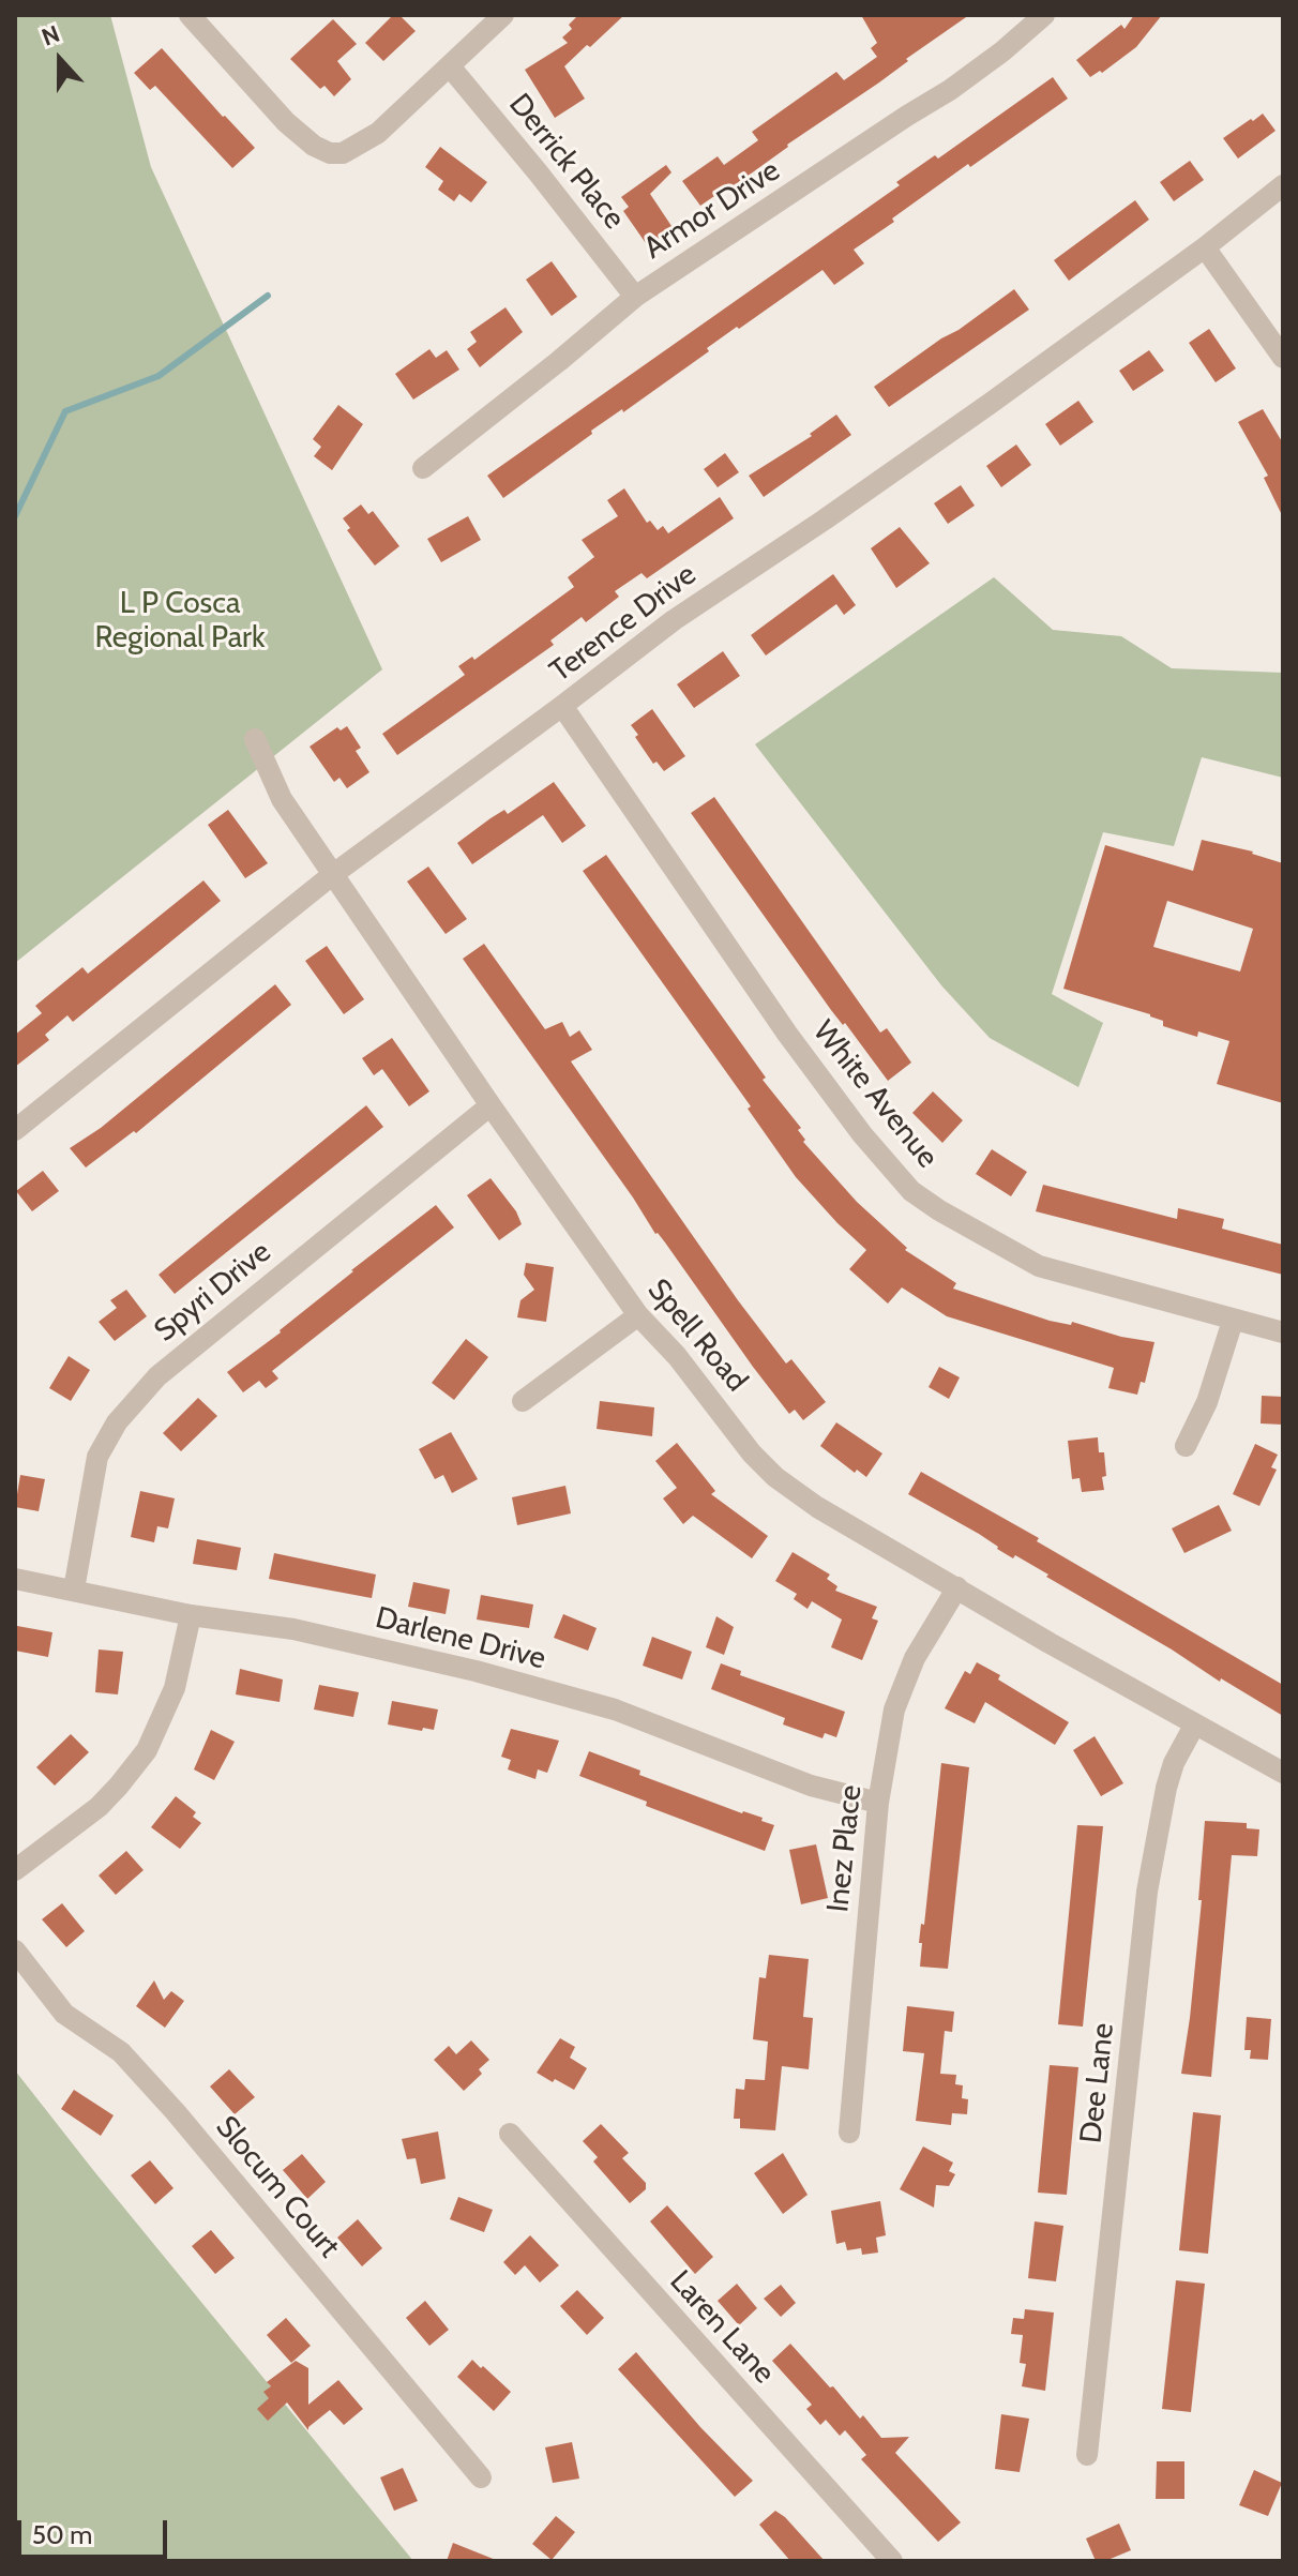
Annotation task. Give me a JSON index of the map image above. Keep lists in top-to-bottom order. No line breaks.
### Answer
{"streets":{"street":["Derrick Place","Armor Drive","Terence Drive","White Avenue","Spyri Drive","Spell Road","Darlene Drive","Inez Place","Dee Lane","Slocum Court","Laren Lane"]},"crossings":[["Derrick Place","Armor Drive"],["Terence Drive","White Avenue"],["Terence Drive","Spell Road"],["Spyri Drive","Spell Road"],["Spyri Drive","Darlene Drive"],["Spell Road","Inez Place"],["Spell Road","Dee Lane"],["Darlene Drive","Inez Place"]],"parks":["L P Cosca Regional Park"],"scale_bar":"50 m","north":"top"}
